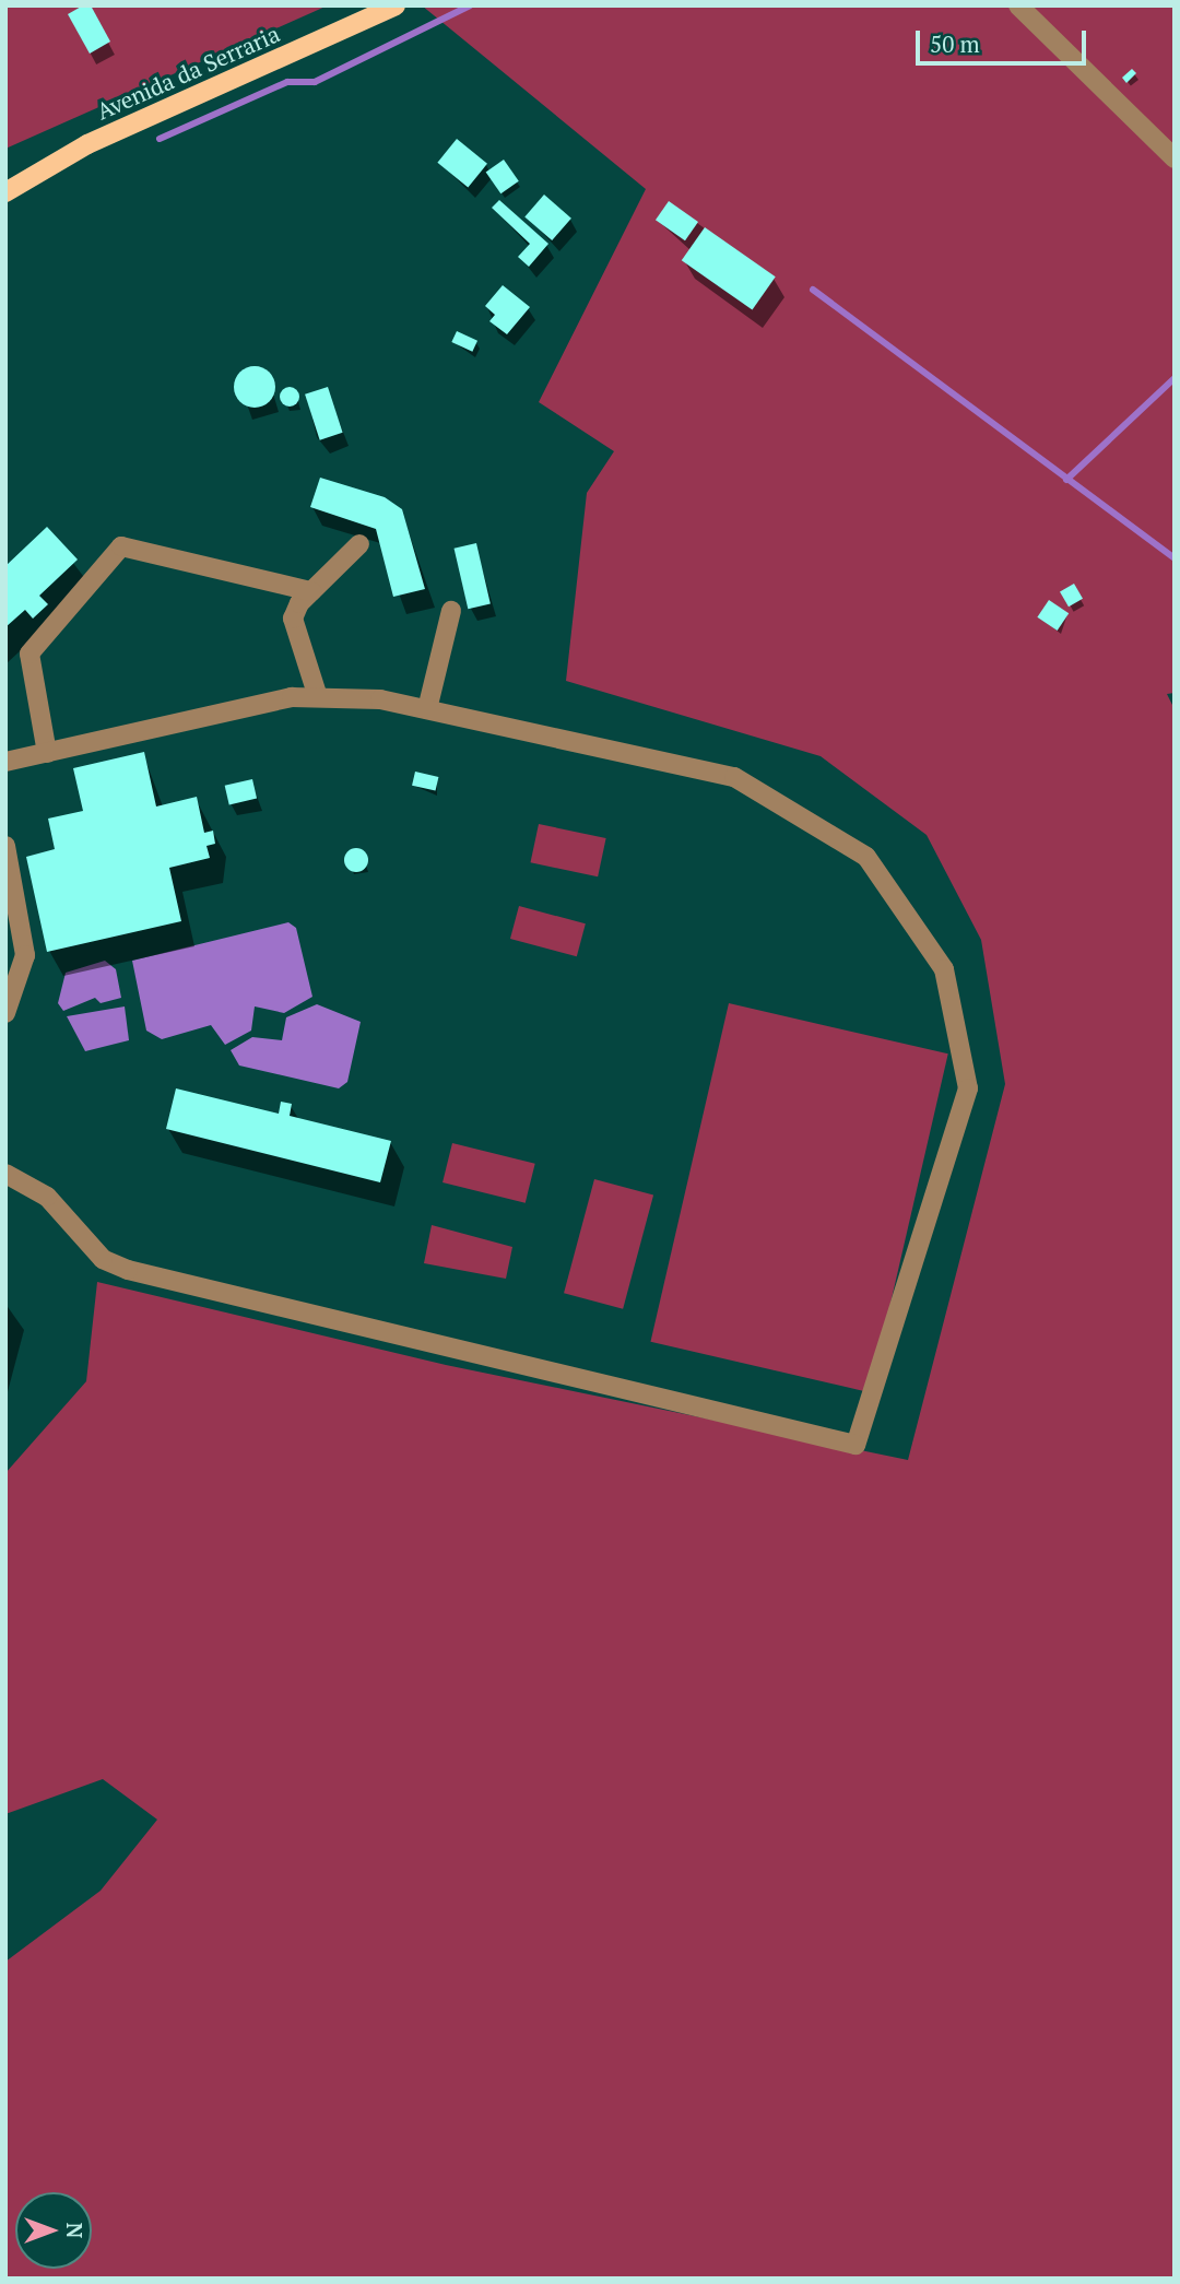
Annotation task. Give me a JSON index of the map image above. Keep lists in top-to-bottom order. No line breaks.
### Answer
{"streets":{"main road":["Avenida da Serraria"]},"scale_bar":"50 m","north":"right"}
